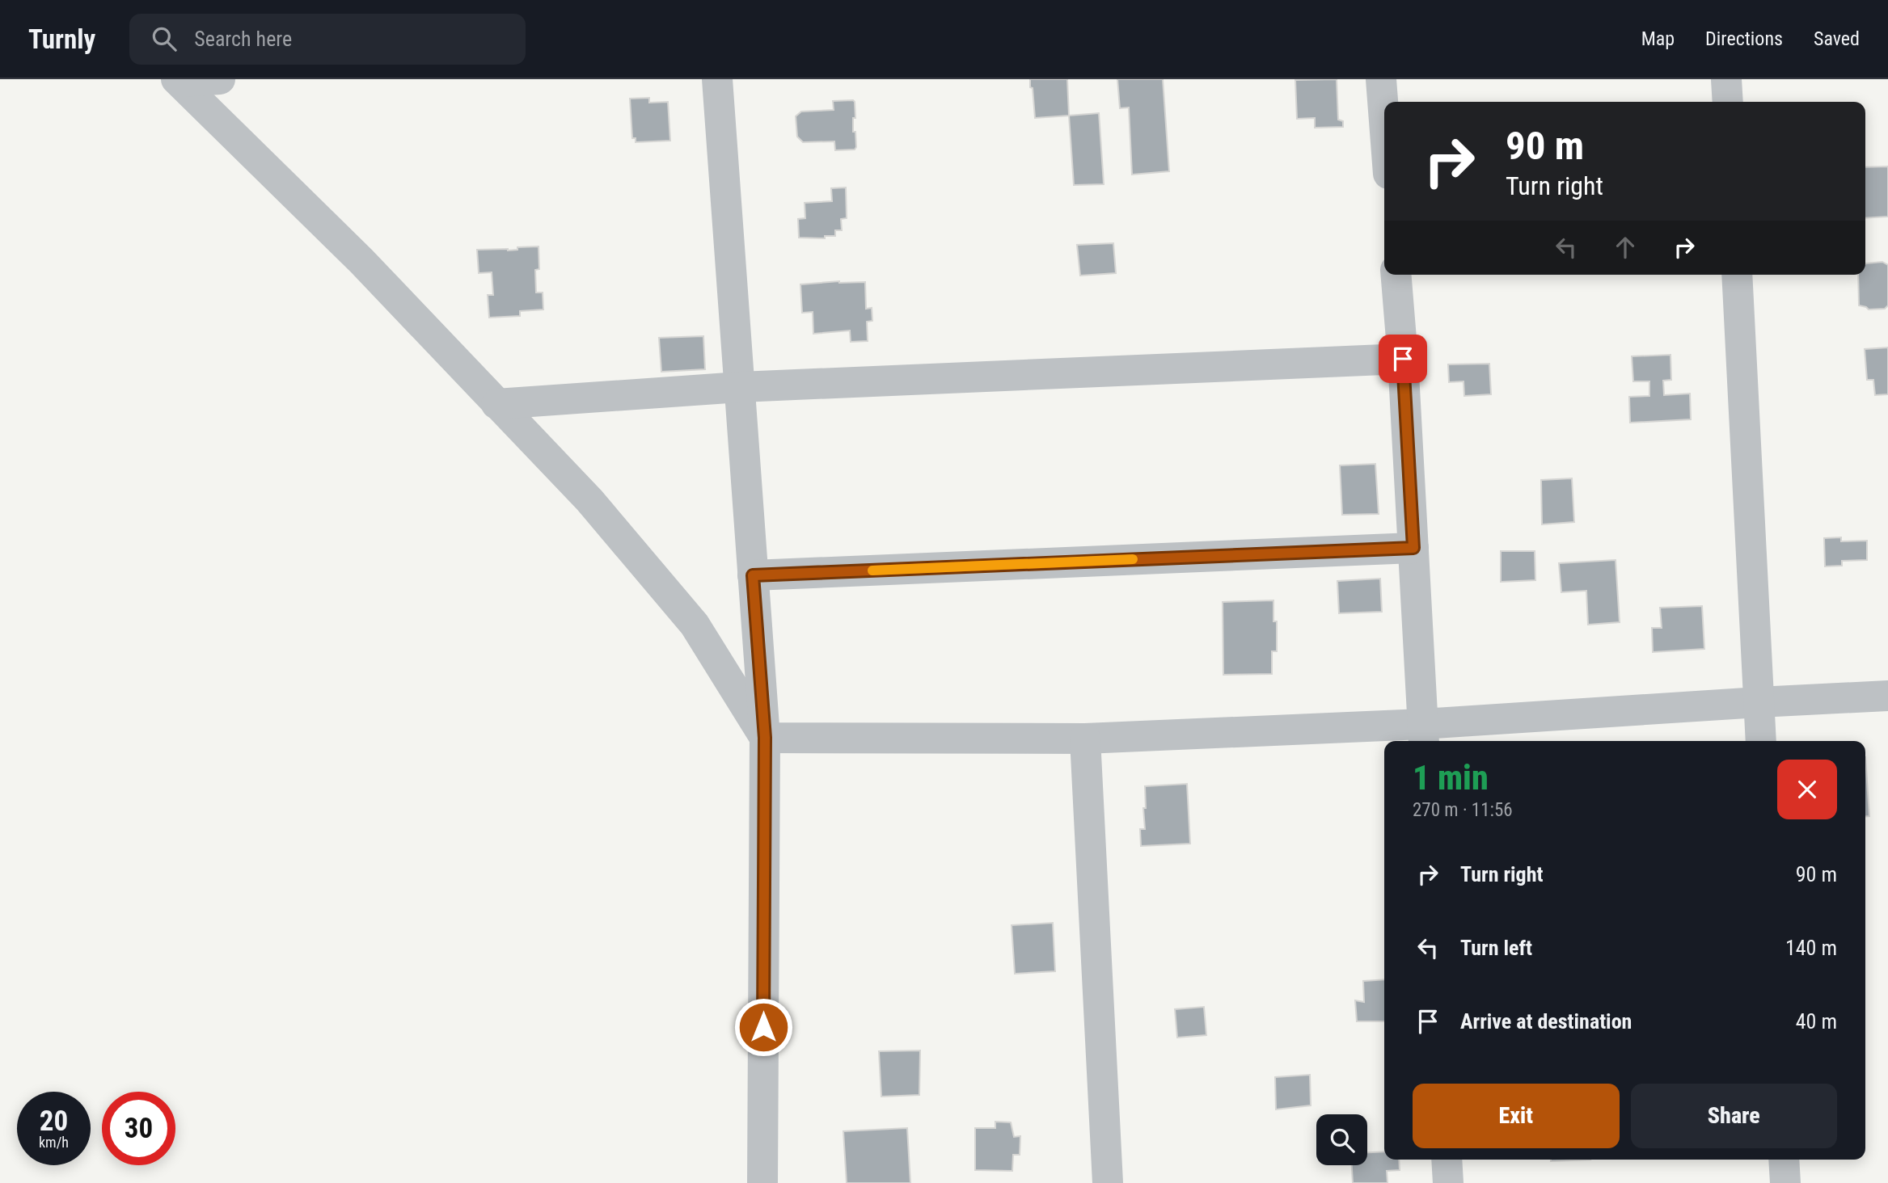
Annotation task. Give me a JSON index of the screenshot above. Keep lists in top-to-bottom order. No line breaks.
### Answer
{"page":{"header":"Turnly","search":"Search here","nav":["Map","Directions","Saved"],"turn":["90 m","Turn right"],"heading":["1 min","270 m · 11:56"],"list":[{"name":"Turn right","value":"90 m"},{"name":"Turn left","value":"140 m"},{"name":"Arrive at destination","value":"40 m"}],"buttons":["Exit","Share"],"speed":"20 km/h","limit":"30"}}
